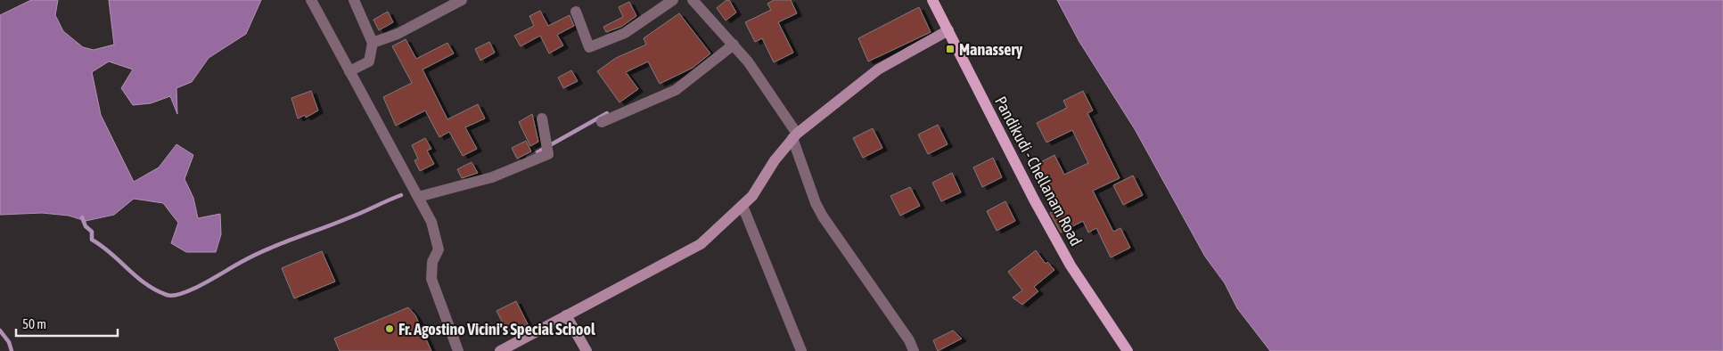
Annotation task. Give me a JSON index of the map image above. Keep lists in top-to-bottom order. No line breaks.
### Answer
{"streets":{"main road":["Pandikudi - Chellanam Road"]},"places":{"transit":["Manassery"],"other":["Fr. Agostino Vicini's Special School"]},"scale_bar":"50 m"}
